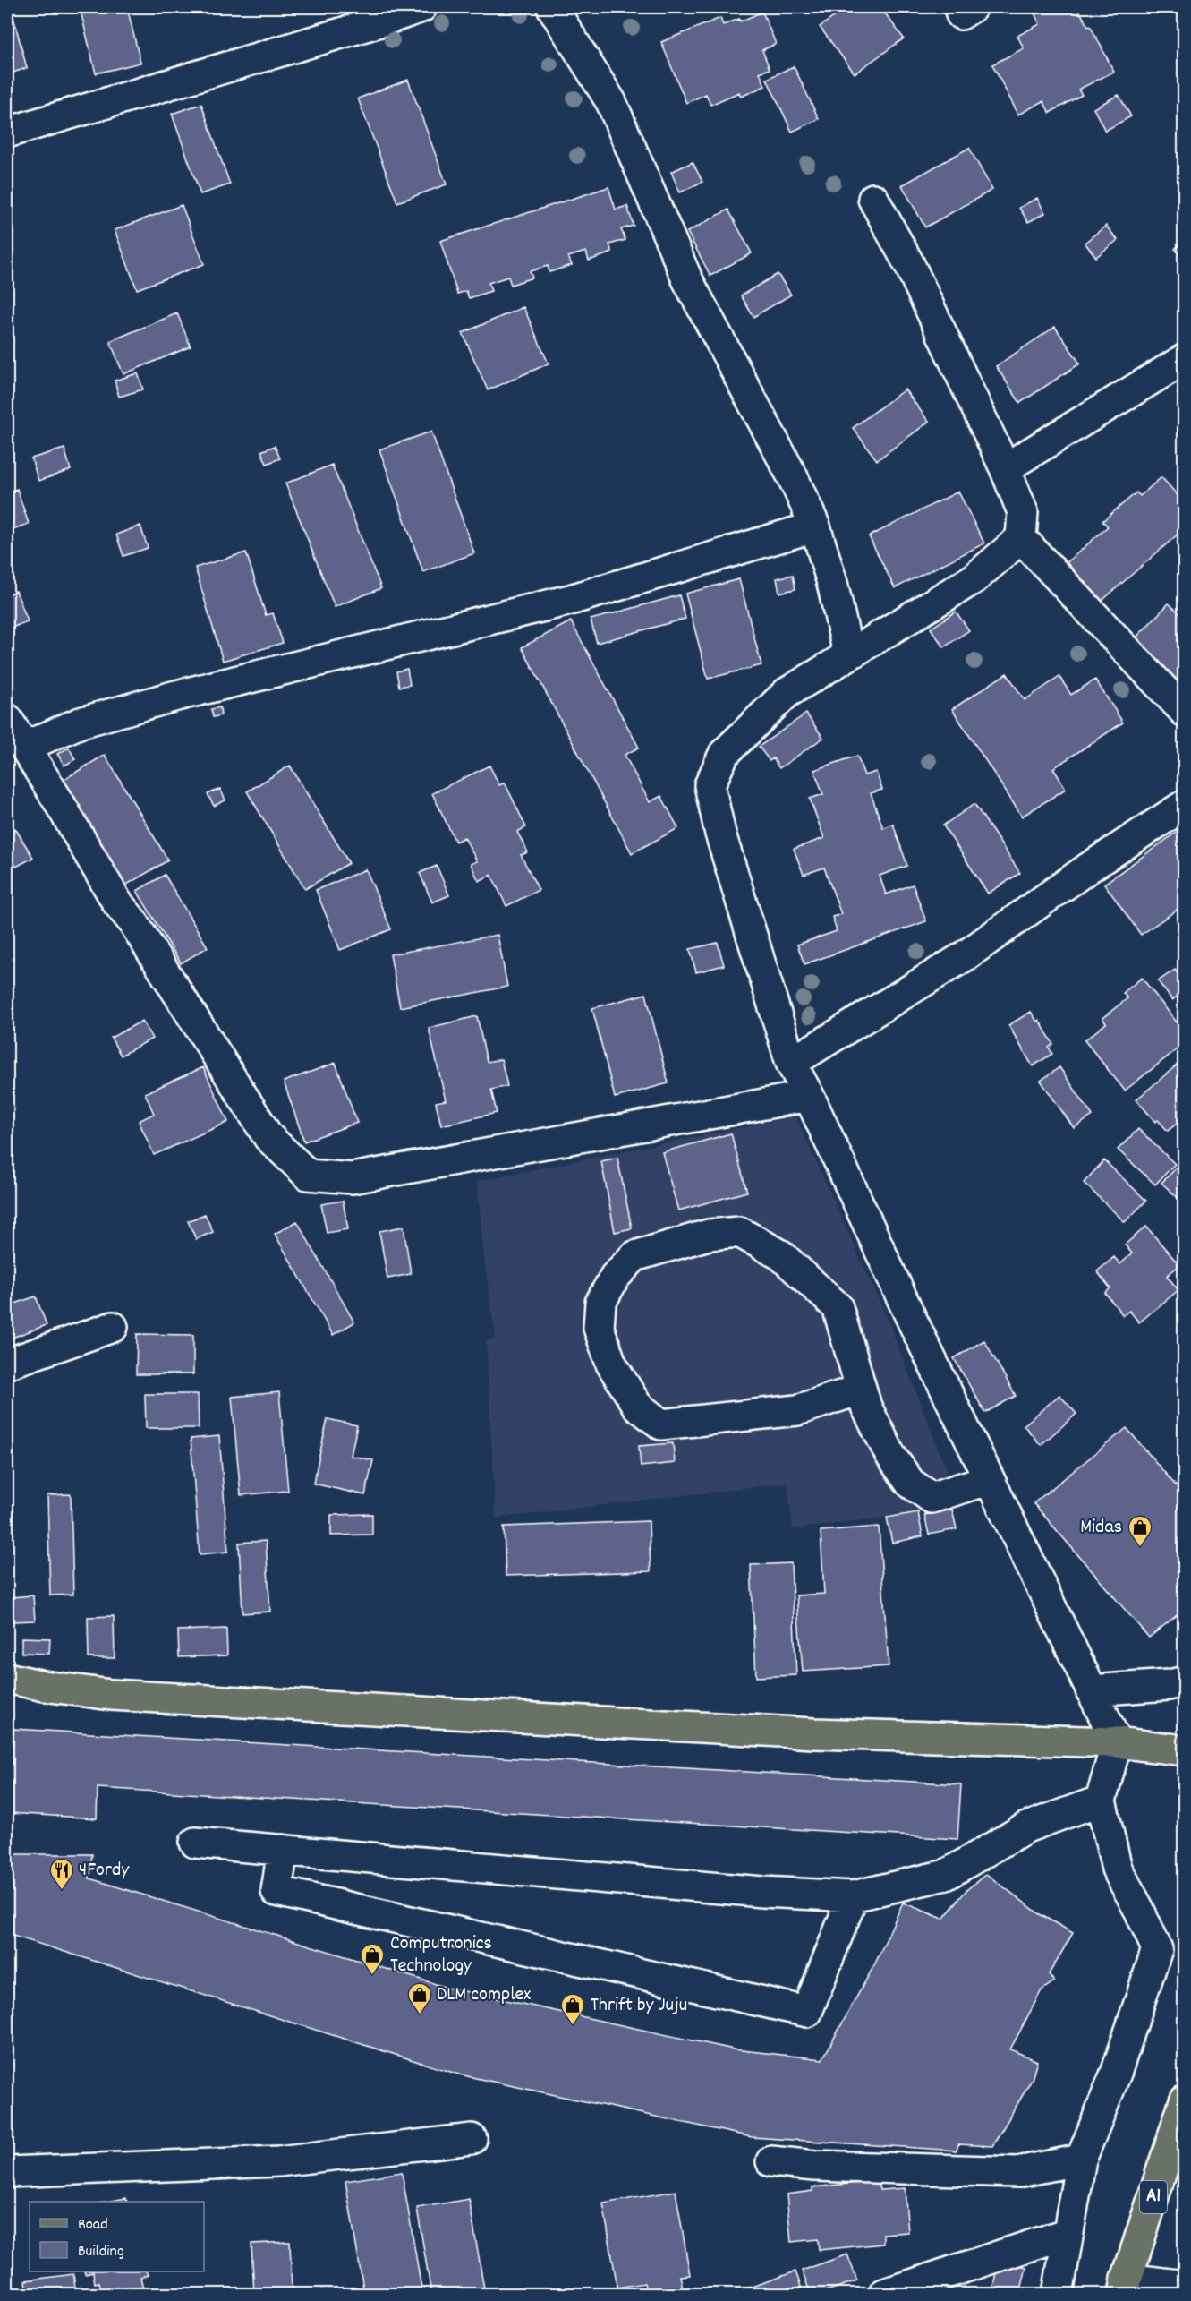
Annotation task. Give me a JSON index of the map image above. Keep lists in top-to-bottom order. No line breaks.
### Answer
{"streets":{"main road":["A1"]},"places":{"shop":["Midas","Computronics Technology","DLM complex","Thrift by Juju"],"restaurant":["4Fordy"]},"legend":["Road","Building"]}
